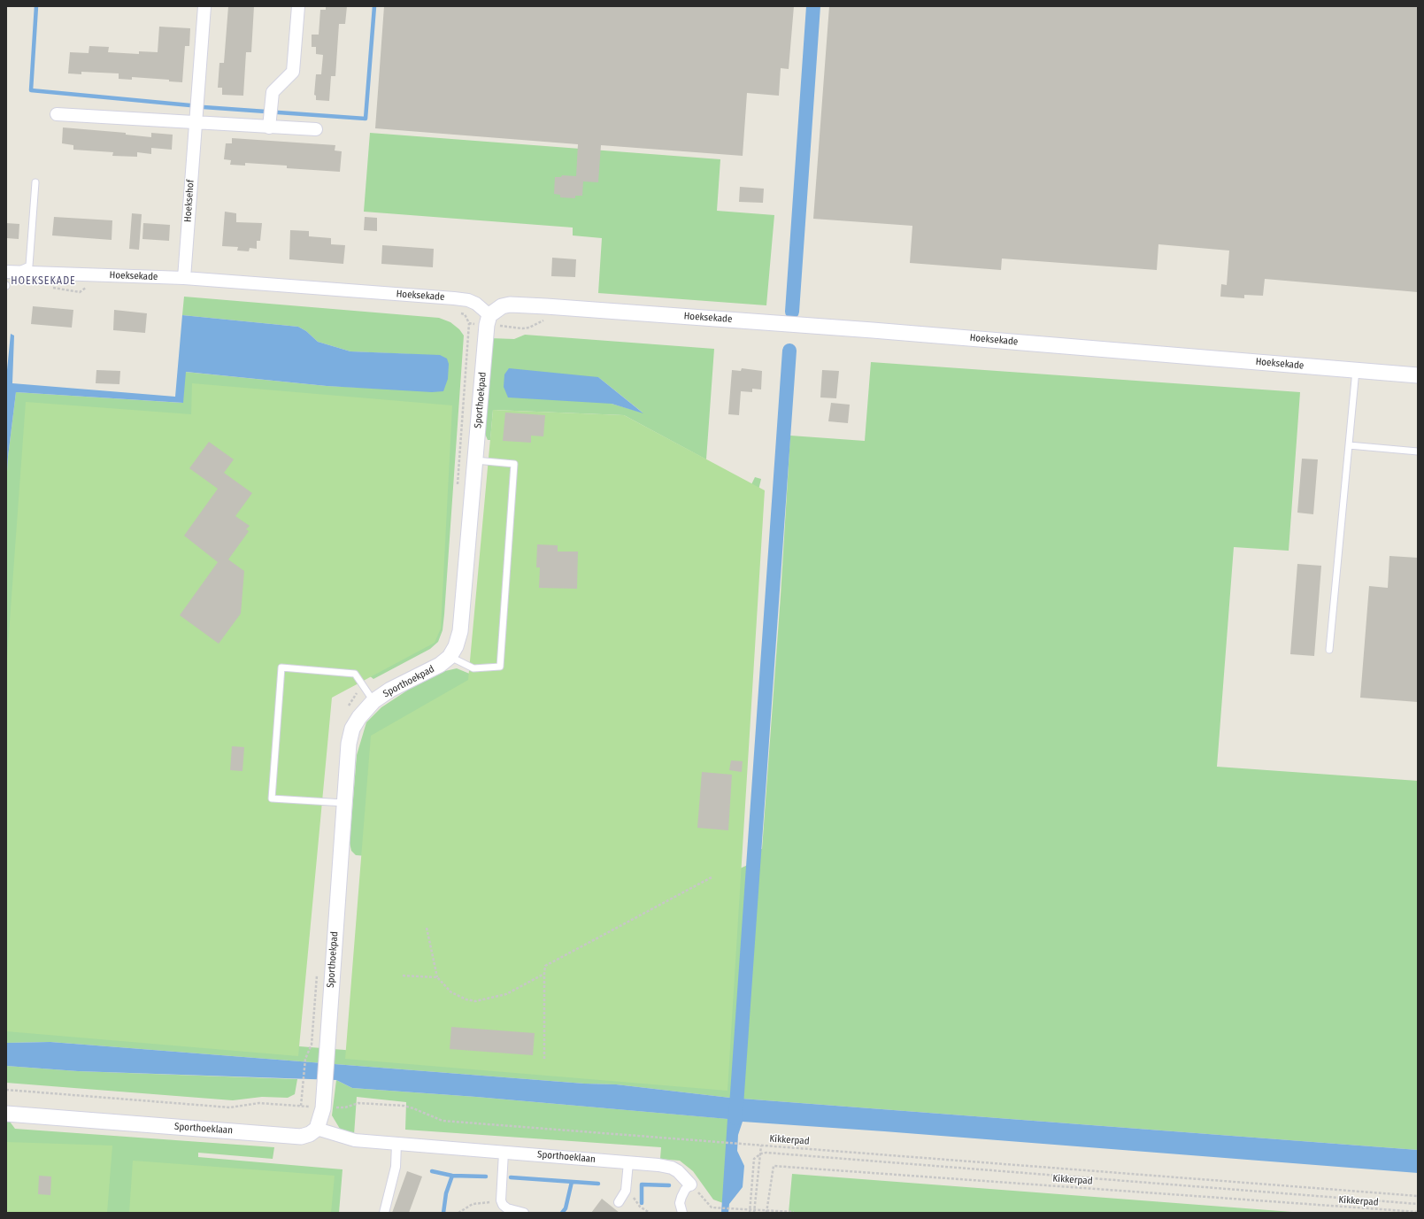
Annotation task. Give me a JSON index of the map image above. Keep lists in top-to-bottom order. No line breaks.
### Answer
{"streets":{"street":["Hoeksehof","Hoeksekade","Sporthoekpad","Sporthoeklaan"],"path":["Kikkerpad"]},"crossings":[["Hoeksehof","Hoeksekade"],["Hoeksekade","Sporthoekpad"],["Sporthoekpad","Sporthoeklaan"]],"districts":["HOEKSEKADE"]}
